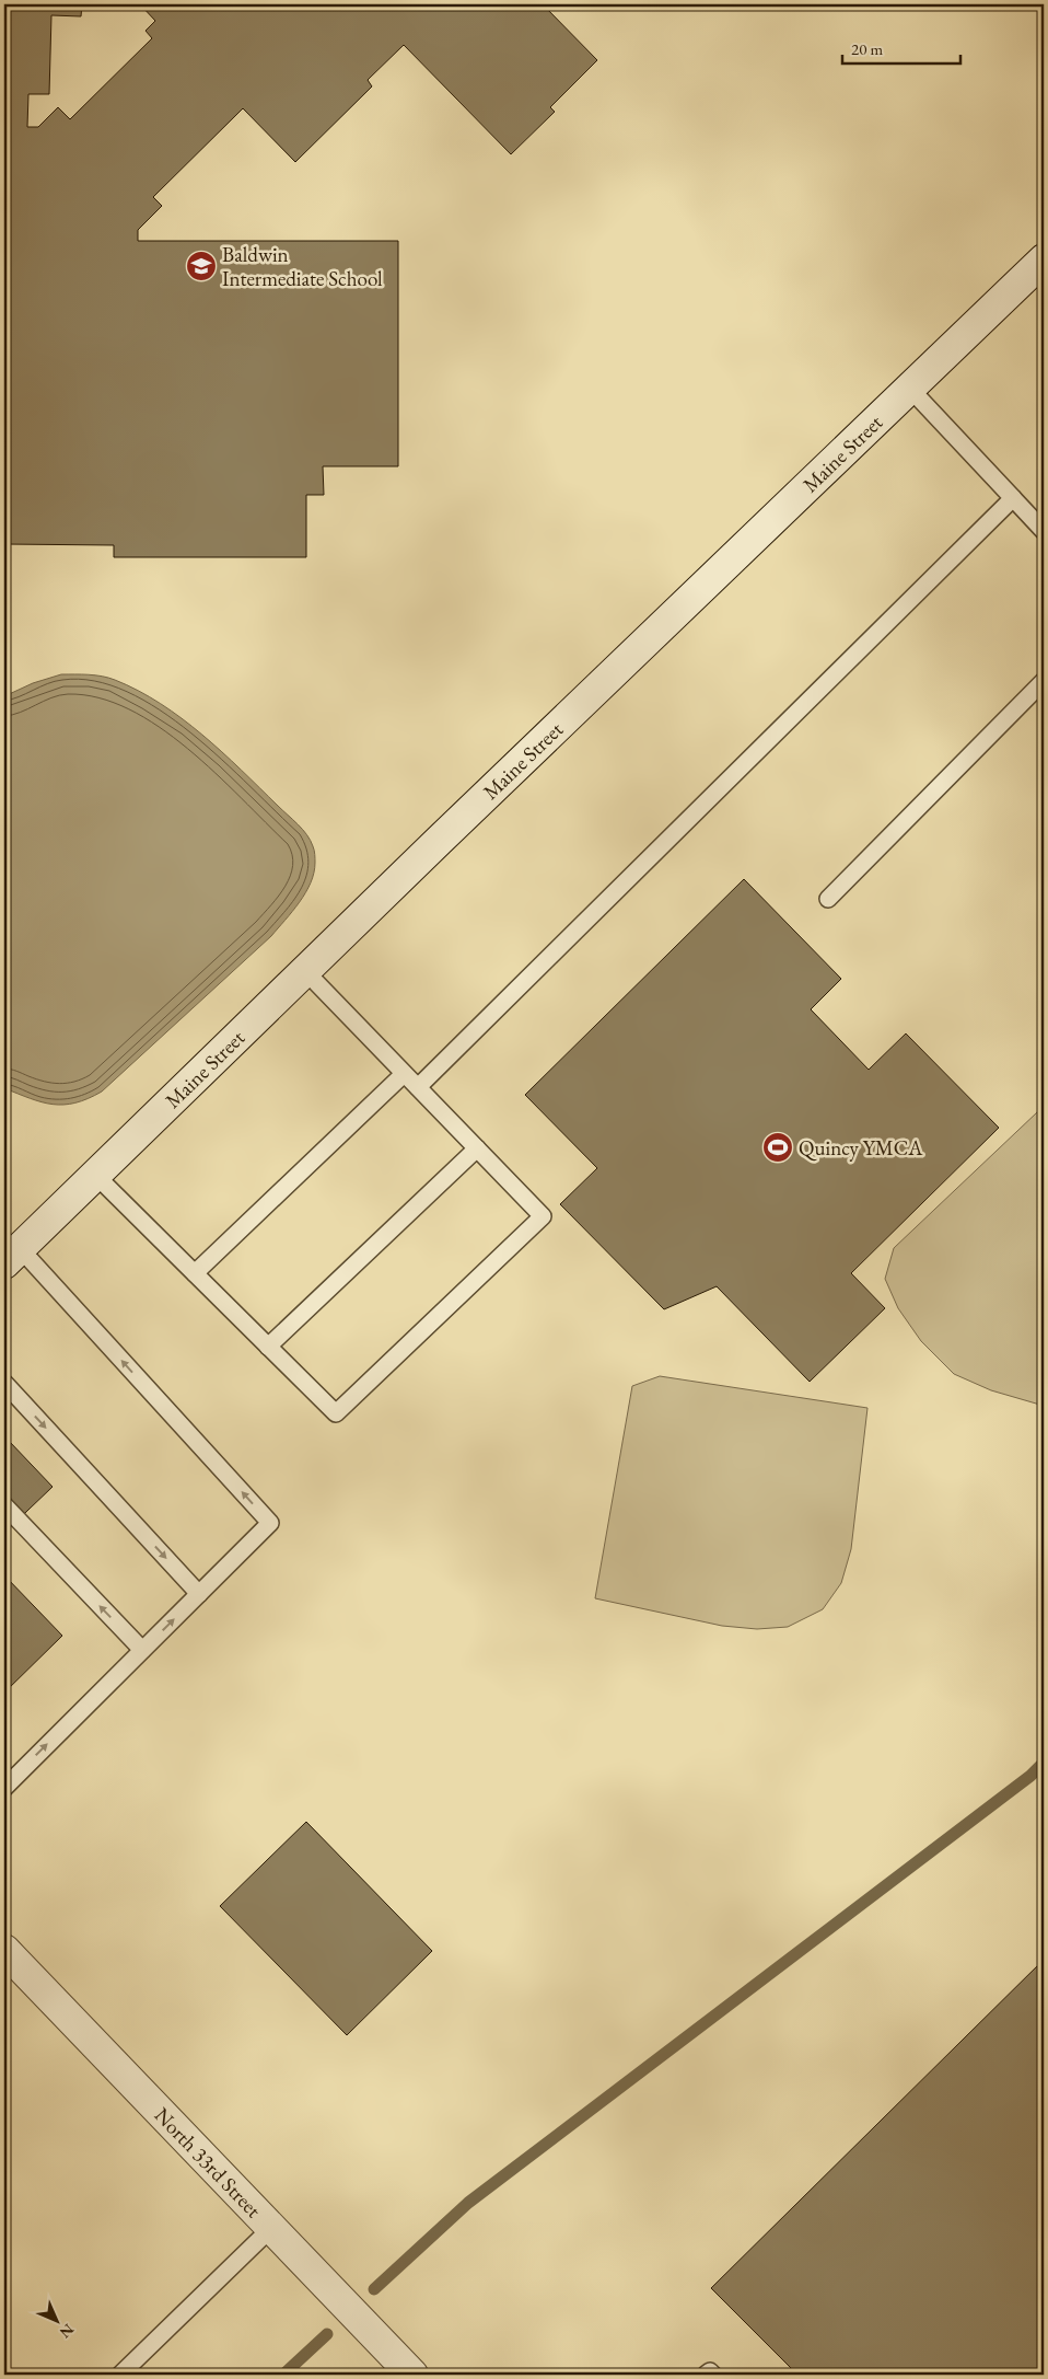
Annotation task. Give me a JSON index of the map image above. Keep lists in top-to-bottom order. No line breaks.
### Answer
{"streets":{"street":["Maine Street","North 33rd Street"]},"places":{"school or university":["Baldwin Intermediate School"],"sports":["Quincy YMCA"]},"scale_bar":"20 m","north":"bottom right"}
